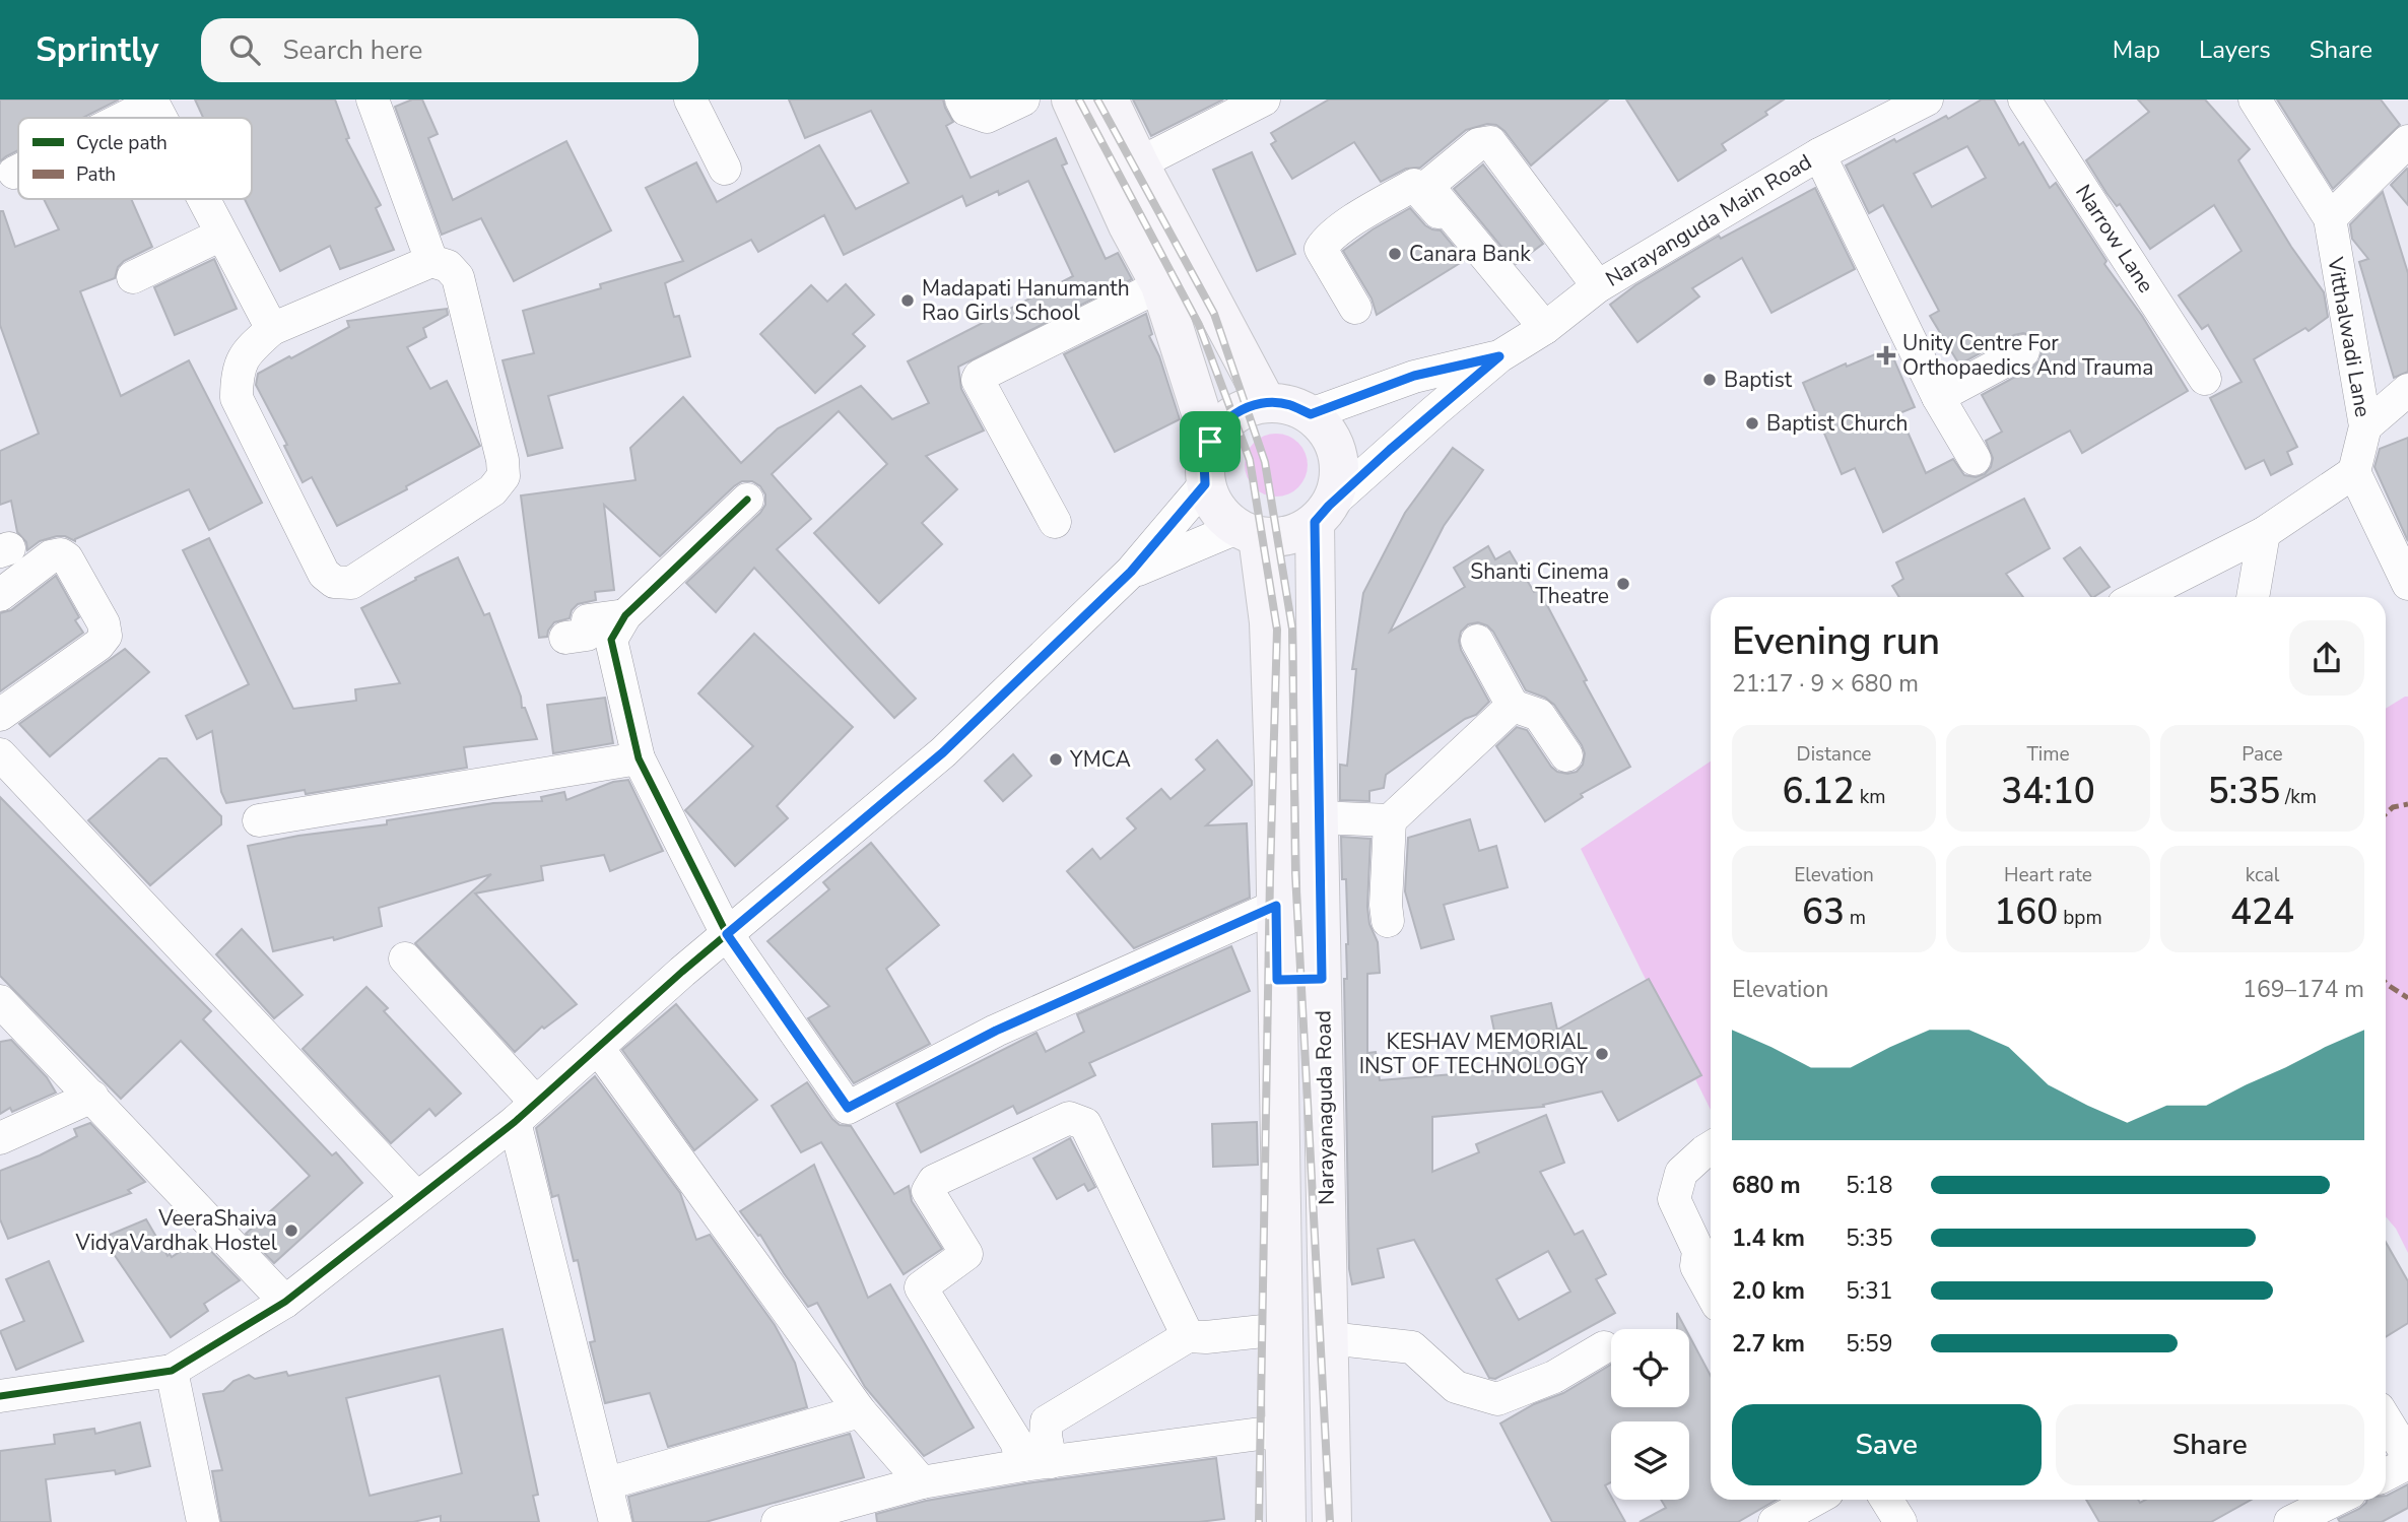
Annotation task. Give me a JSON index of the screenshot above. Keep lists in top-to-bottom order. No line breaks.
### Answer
{"streets":{"main road":["Narayanaguda Road"],"street":["Narayanguda Main Road","Narrow Lane","Vitthalwadi Lane"]},"crossings":[["Narayanguda Main Road","Narayanaguda Road"]],"places":{"other":["Canara Bank","Madapati Hanumanth Rao Girls School","Baptist","Baptist Church","Shanti Cinema Theatre","YMCA","KESHAV MEMORIAL INST OF TECHNOLOGY","VeeraShaiva VidyaVardhak Hostel"],"health":["Unity Centre For Orthopaedics And Trauma"]},"legend":["Cycle path","Path"],"page":{"header":"Sprintly","search":"Search here","nav":["Map","Layers","Share"],"heading":["Evening run","21:17 · 9 × 680 m"],"stats":[["Distance","6.12 km"],["Time","34:10"],["Pace","5:35 /km"],["Elevation","63 m"],["Heart rate","160 bpm"],["kcal","424"]],"chart":["Elevation","169–174 m"],"list":[{"name":"680 m","note":"5:18"},{"name":"1.4 km","note":"5:35"},{"name":"2.0 km","note":"5:31"},{"name":"2.7 km","note":"5:59"}],"buttons":["Save","Share"]}}
